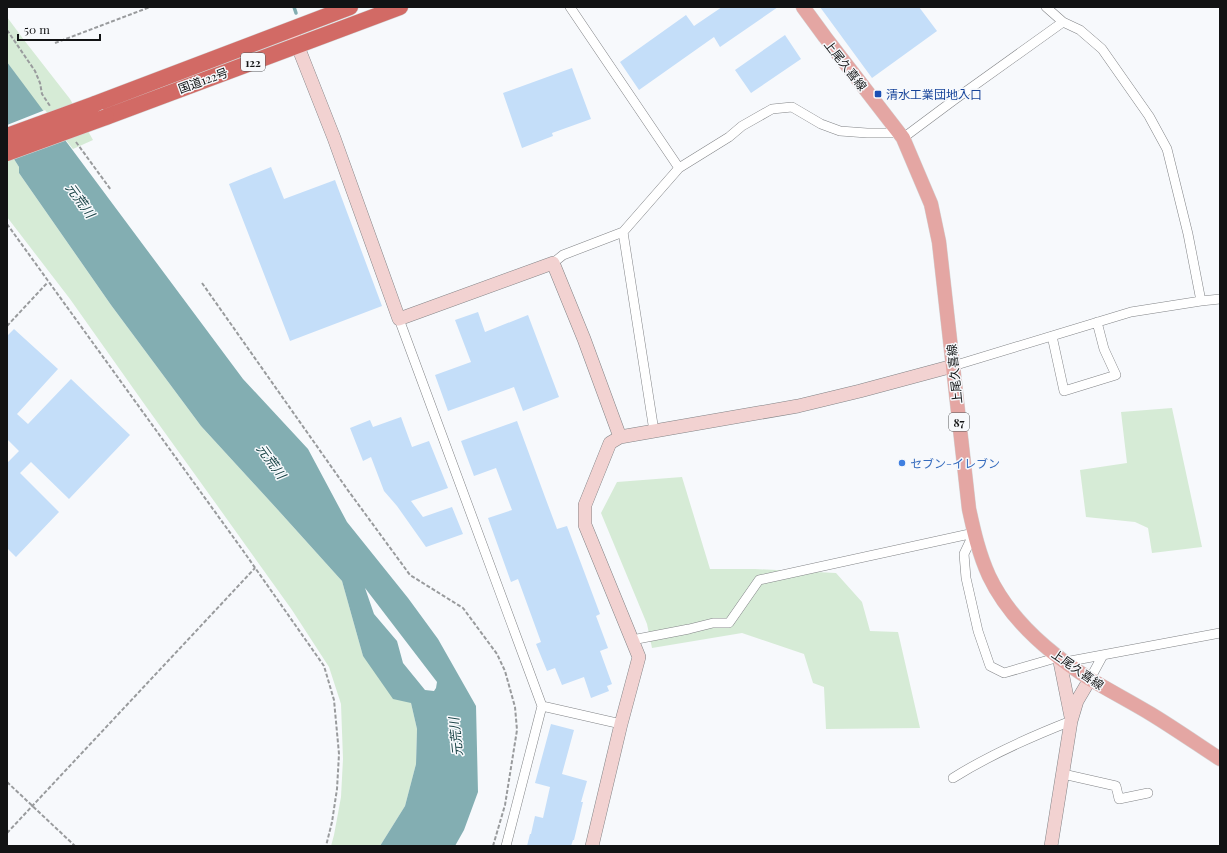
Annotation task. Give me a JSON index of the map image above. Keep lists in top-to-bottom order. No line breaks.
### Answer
{"streets":{"highway":["122","国道122号"],"main road":["上尾久喜線","87"]},"water":["元荒川"],"places":{"transit":["清水工業団地入口"],"other":["セブン-イレブン"]},"scale_bar":"50 m"}
